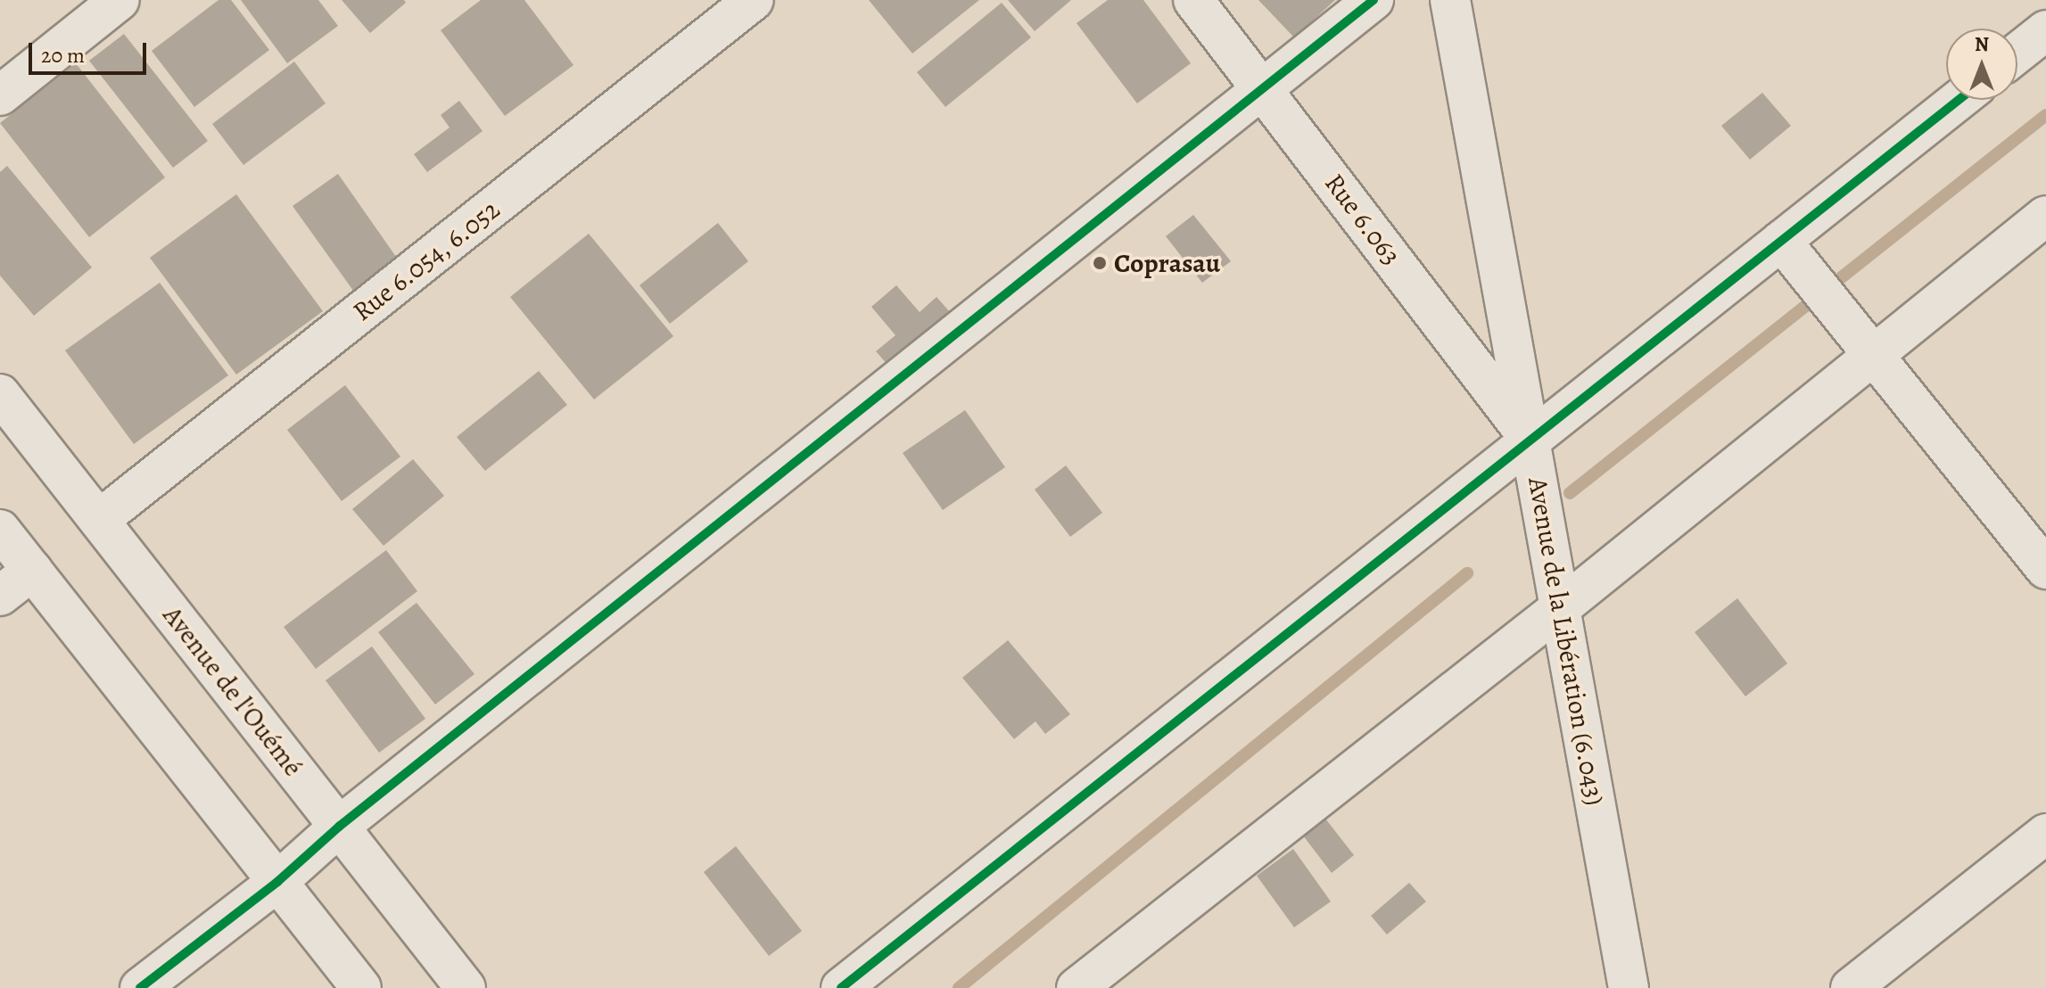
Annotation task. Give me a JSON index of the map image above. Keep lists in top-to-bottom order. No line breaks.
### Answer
{"streets":{"street":["Rue 6.063","Rue 6.054, 6.052","Avenue de la Libération (6.043)","Avenue de l'Ouémé"]},"crossings":[["Rue 6.063","Avenue de la Libération (6.043)"],["Rue 6.054, 6.052","Avenue de l'Ouémé"]],"places":["Coprasau"],"scale_bar":"20 m","north":"top"}
